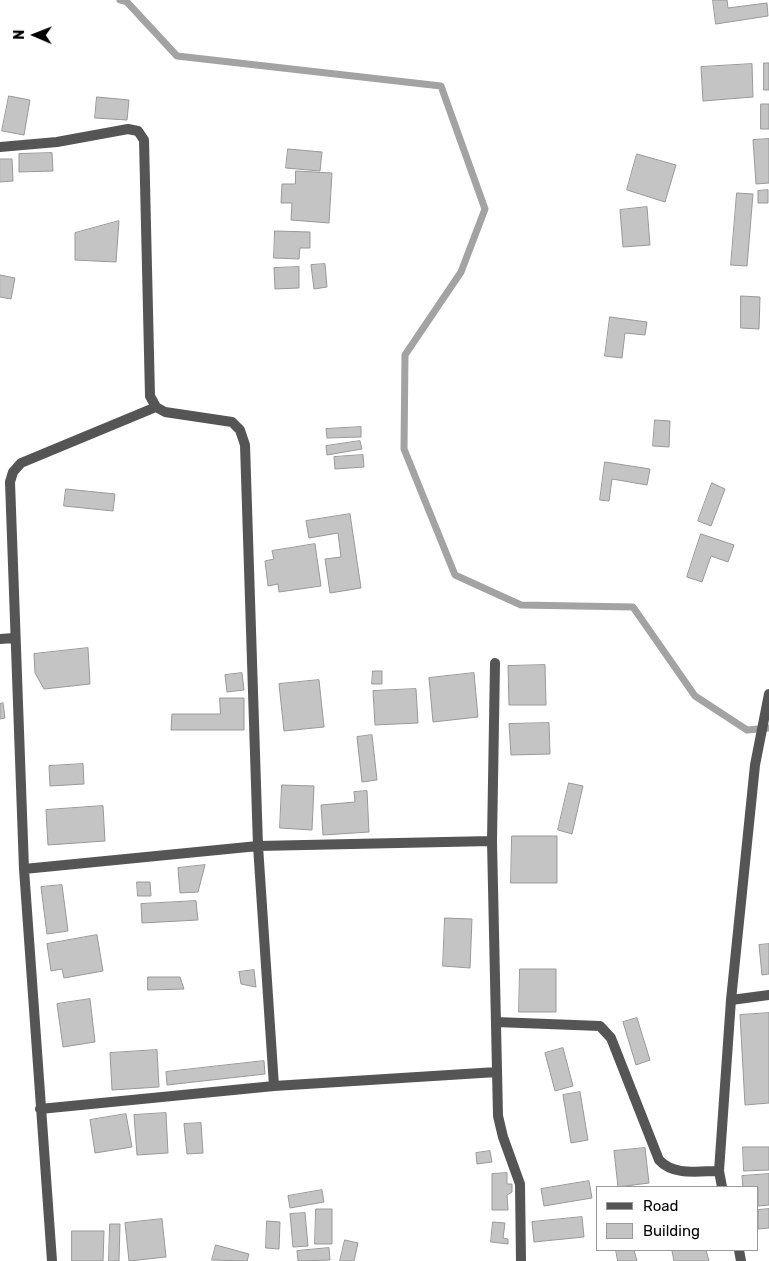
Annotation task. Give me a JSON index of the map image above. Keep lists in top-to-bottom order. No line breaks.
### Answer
{"legend":["Road","Building"],"north":"left"}
